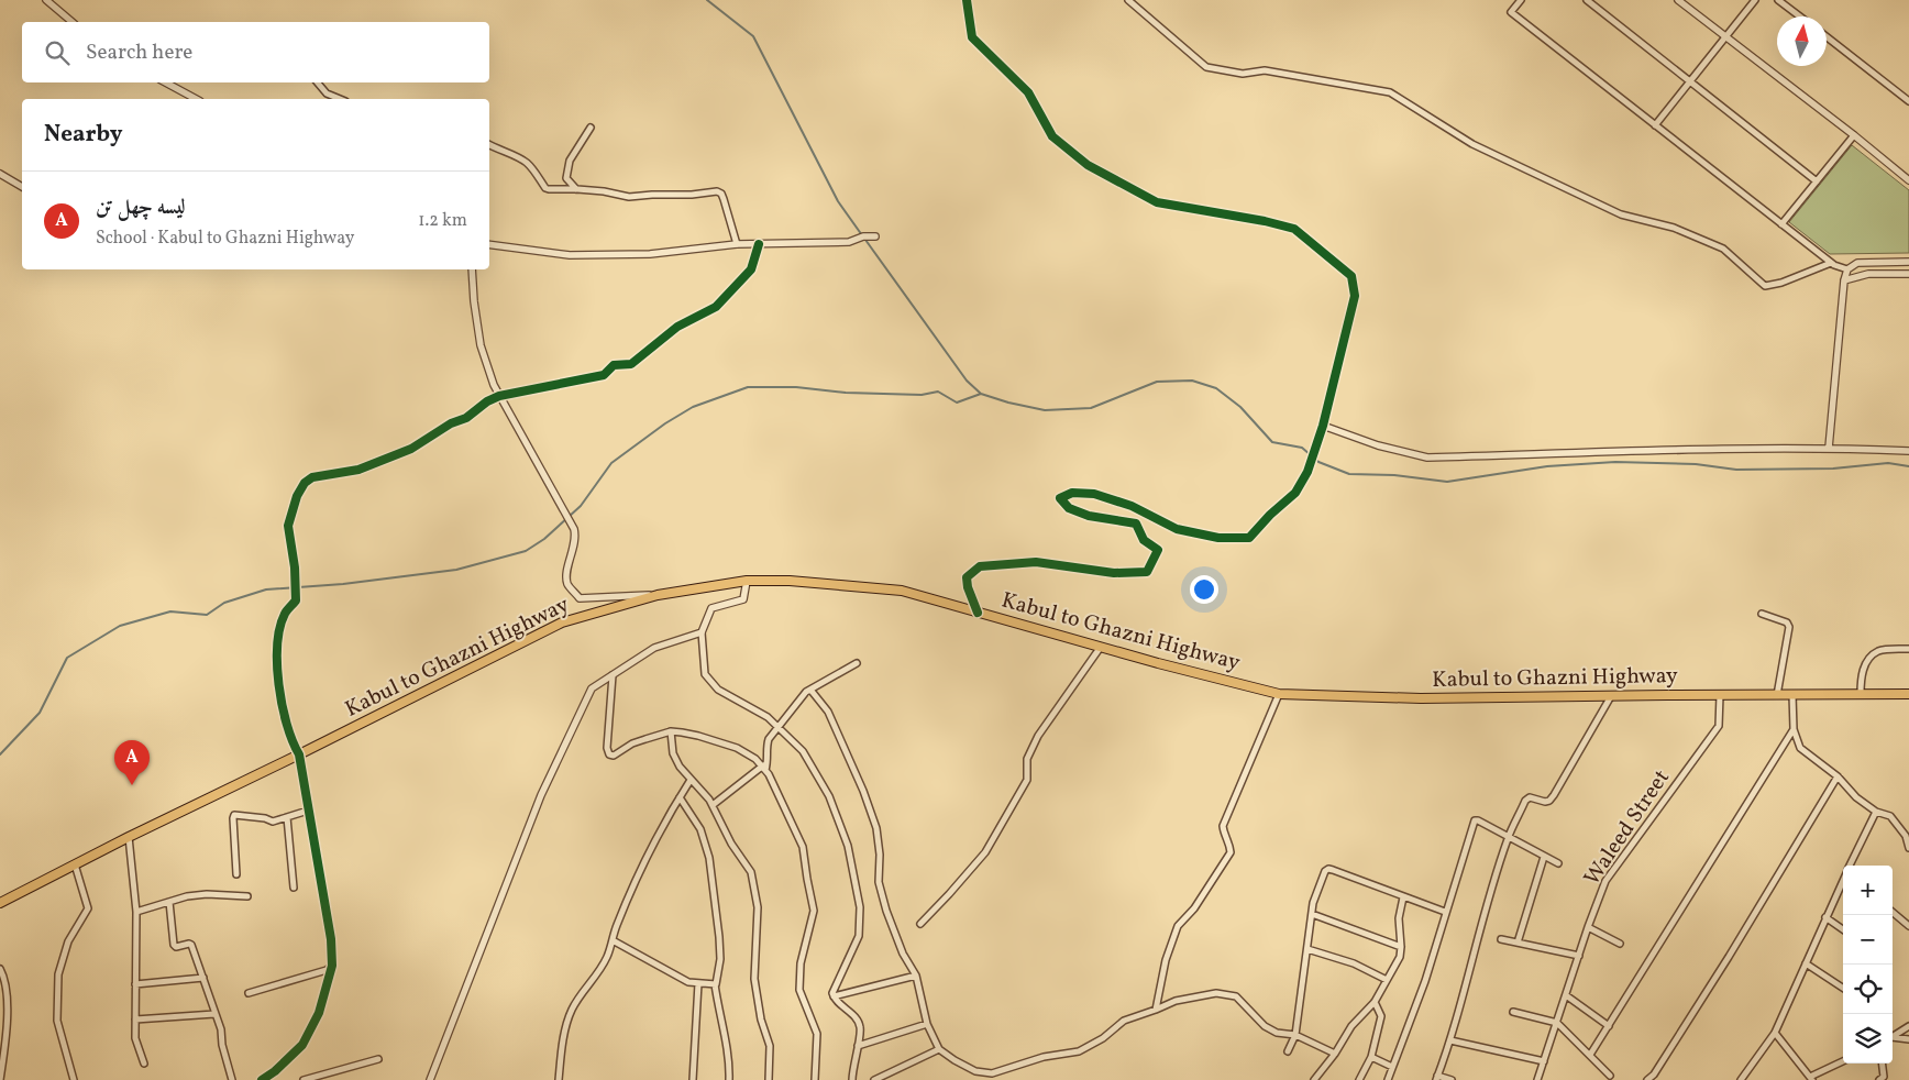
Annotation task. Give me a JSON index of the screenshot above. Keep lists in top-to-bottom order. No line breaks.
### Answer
{"streets":{"highway":["Kabul to Ghazni Highway"],"street":["Waleed Street"]},"crossings":[["Kabul to Ghazni Highway","Waleed Street"]],"north":"top","page":{"search":"Search here","heading":"Nearby","list":[{"mark":"A","name":"لیسه چهل تن","note":"School · Kabul to Ghazni Highway","value":"1.2 km"}],"pins":"A","map_buttons":["+","−"]}}
